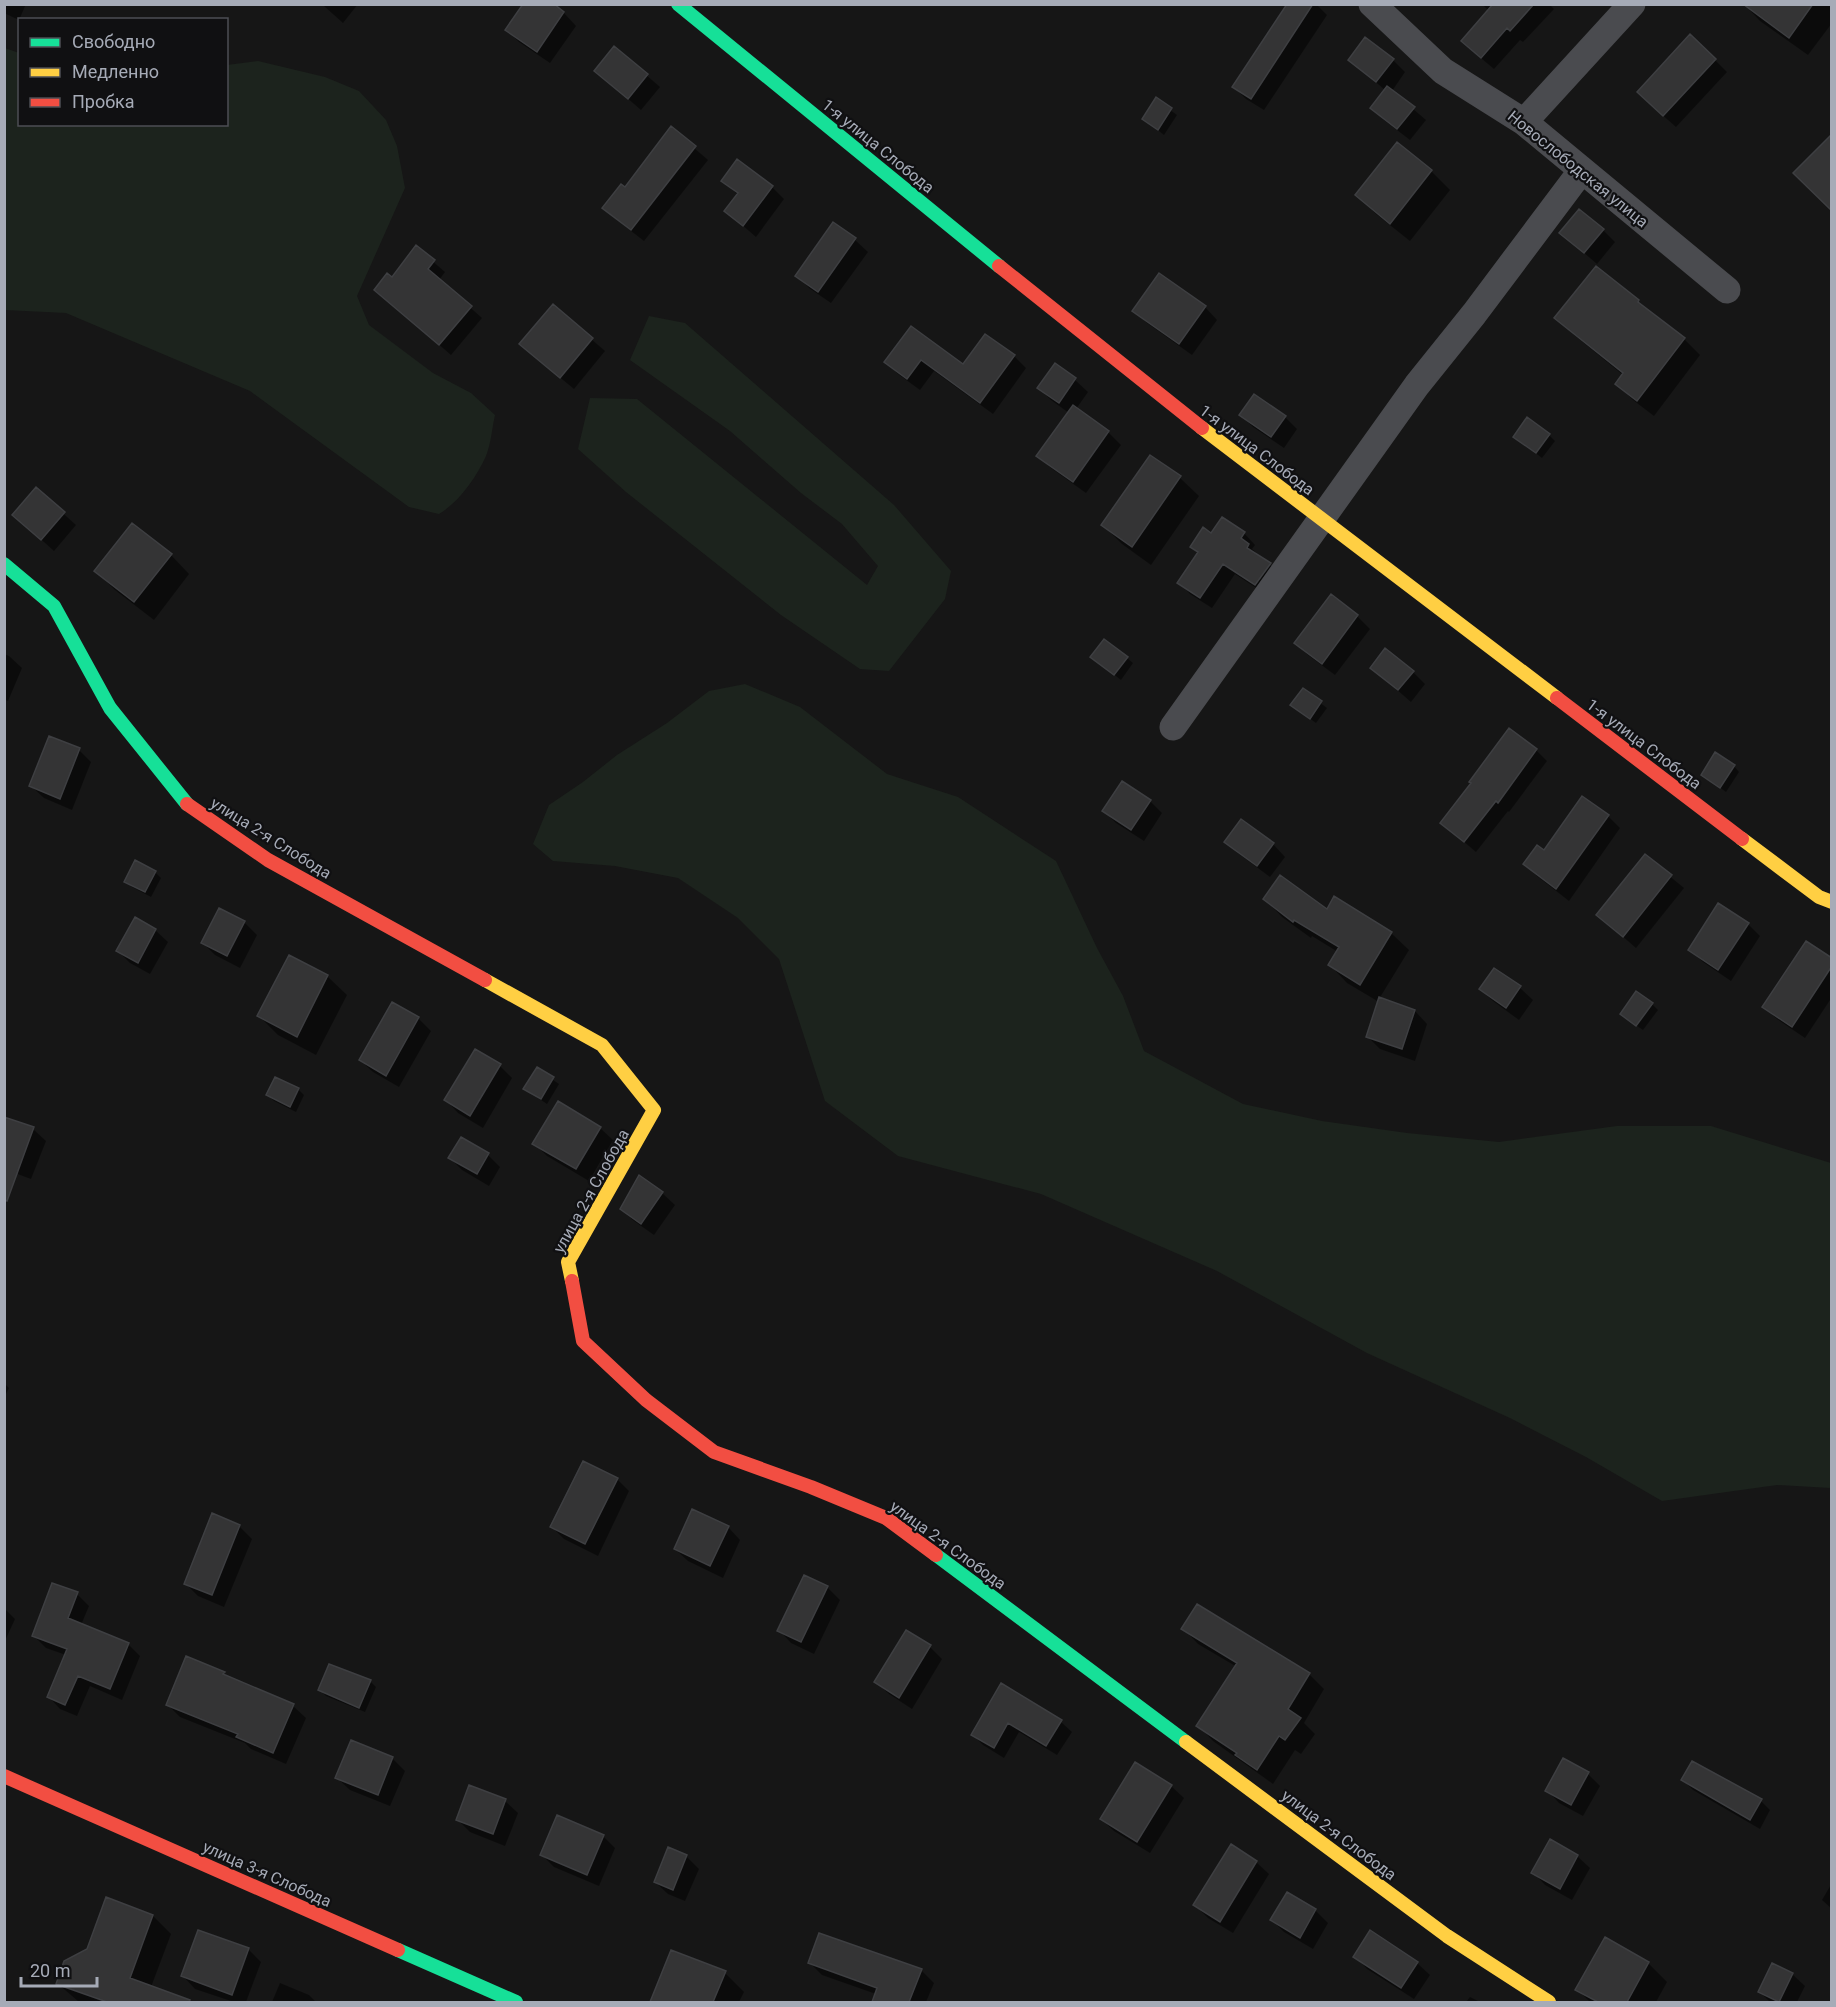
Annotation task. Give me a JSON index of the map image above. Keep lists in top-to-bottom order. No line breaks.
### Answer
{"streets":{"street":["1-я улица Слобода","Новослободская улица","улица 2-я Слобода","улица 3-я Слобода"]},"legend":["Свободно","Медленно","Пробка"],"scale_bar":"20 m"}
